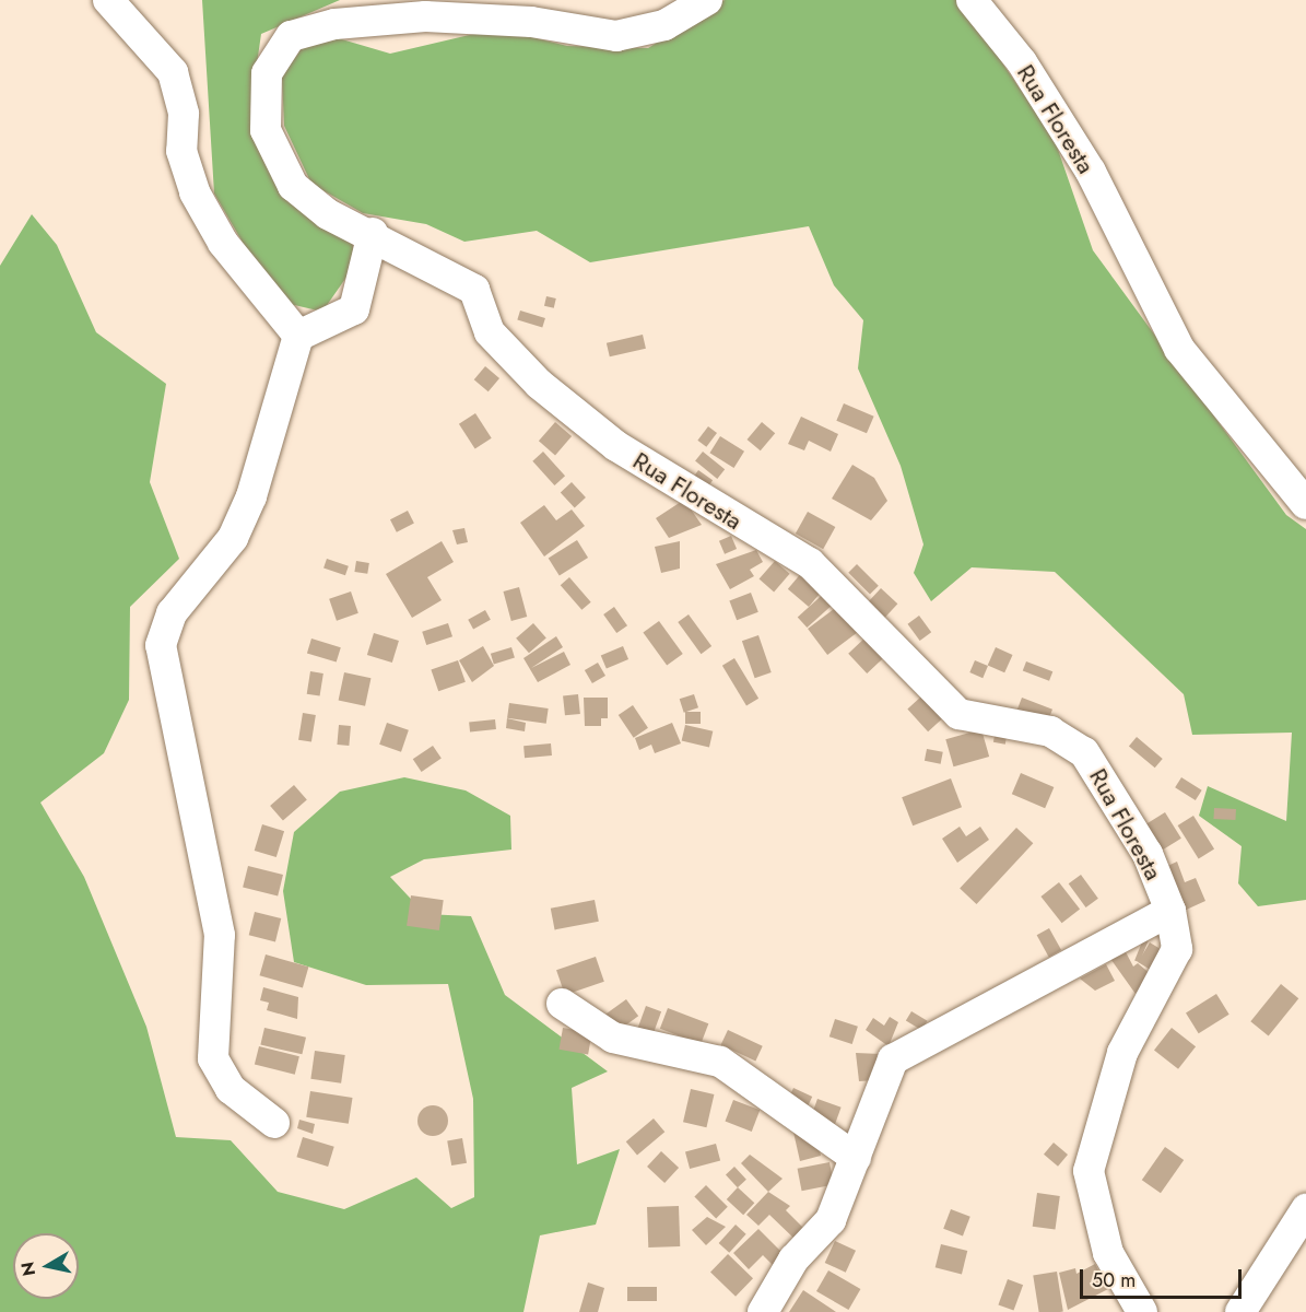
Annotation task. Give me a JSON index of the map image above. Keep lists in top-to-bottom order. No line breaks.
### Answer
{"streets":{"street":["Rua Floresta"]},"scale_bar":"50 m","north":"left"}
